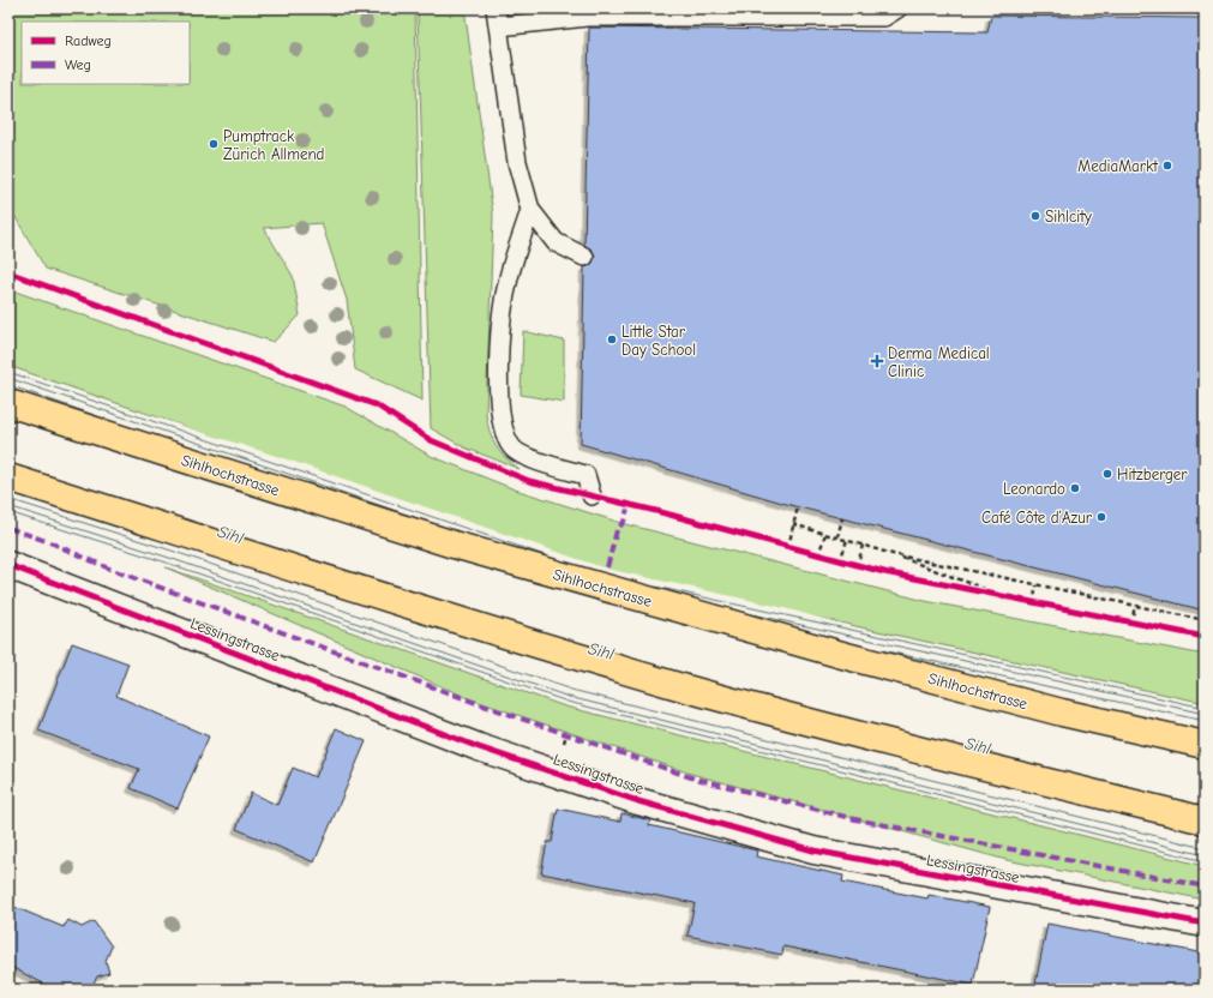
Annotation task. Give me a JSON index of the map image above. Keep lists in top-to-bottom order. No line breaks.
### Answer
{"streets":{"highway":["Sihlhochstrasse"],"street":["Lessingstrasse"]},"water":["Sihl"],"places":{"other":["Pumptrack Zürich Allmend","MediaMarkt","Sihlcity","Little Star Day School","Hitzberger","Leonardo","Café Côte d’Azur"],"health":["Derma Medical Clinic"]},"legend":["Radweg","Weg"]}
